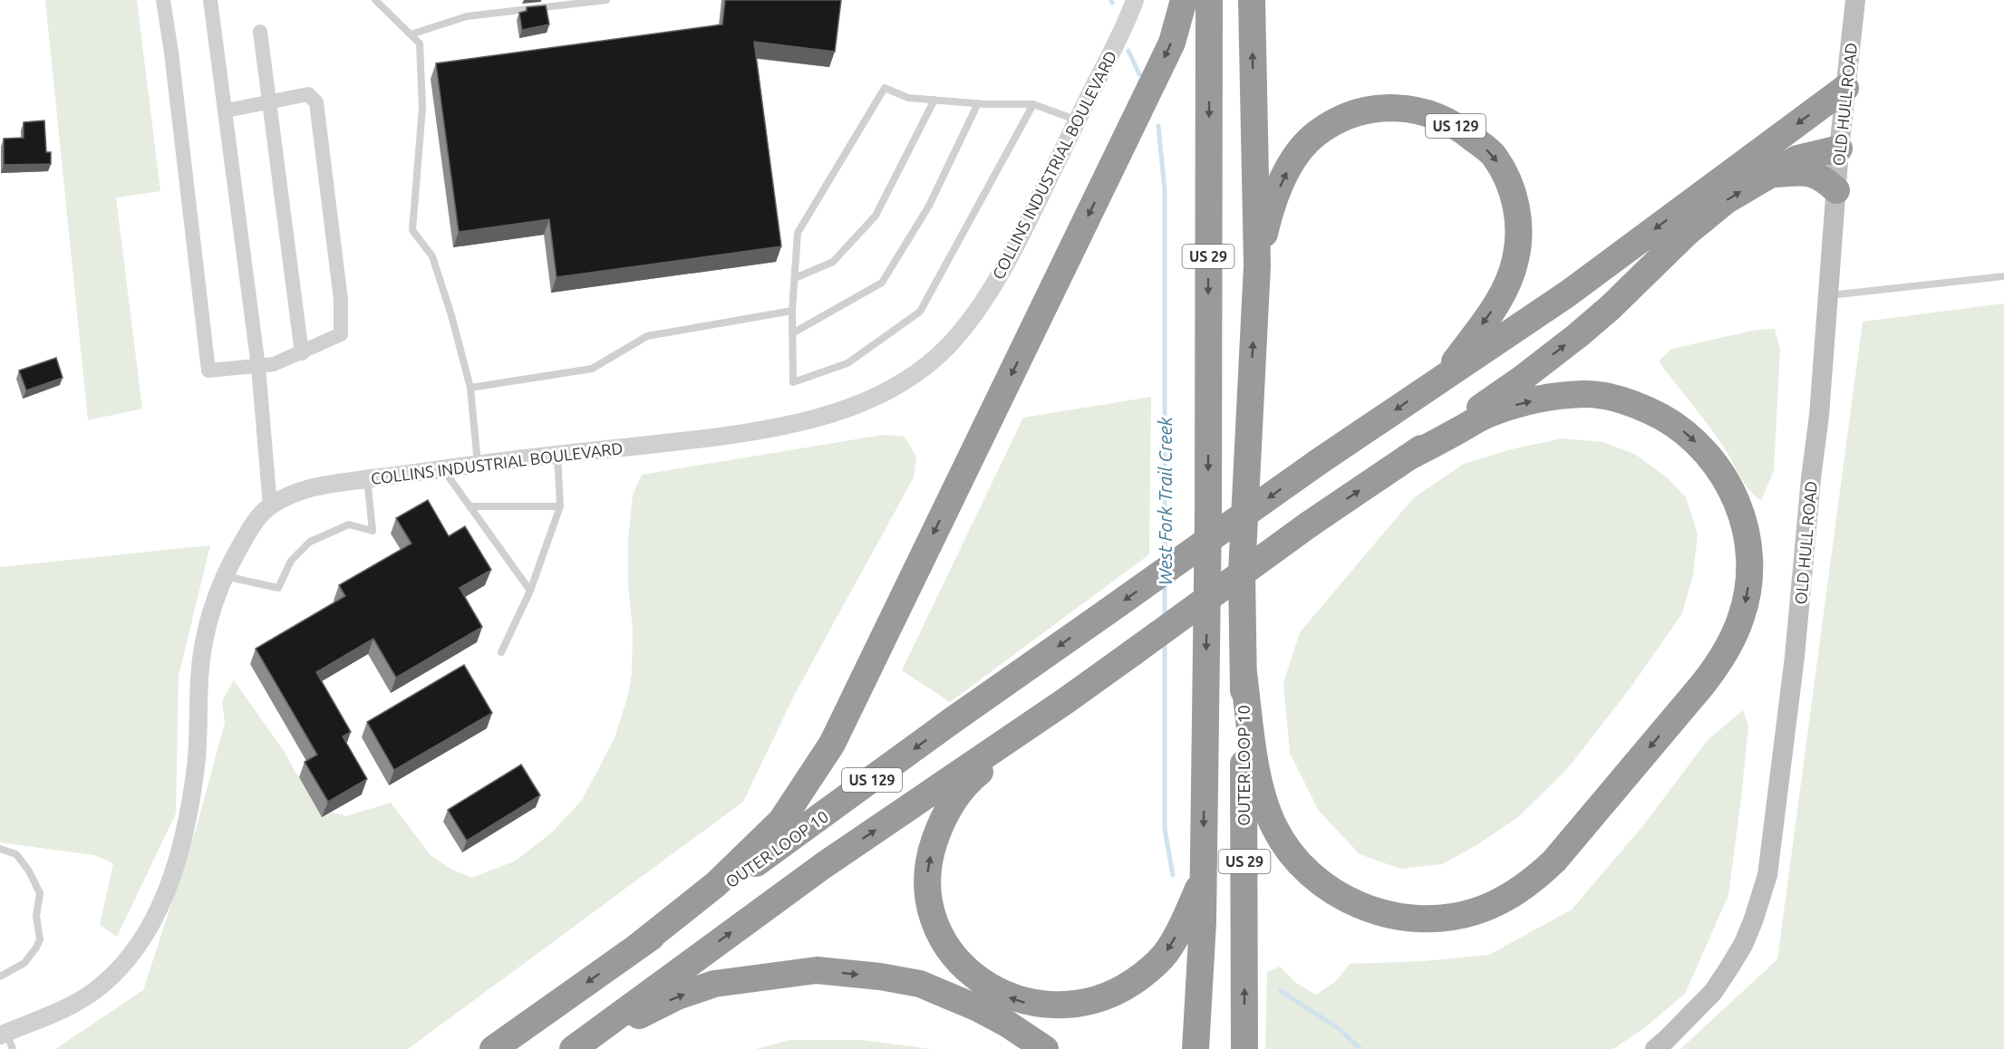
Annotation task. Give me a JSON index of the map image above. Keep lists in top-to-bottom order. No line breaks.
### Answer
{"streets":{"highway":["US 129","US 29","OUTER LOOP 10"],"main road":["OLD HULL ROAD"],"street":["COLLINS INDUSTRIAL BOULEVARD"]},"crossings":[["US 129","US 29"],["US 129","OUTER LOOP 10"],["US 29","OUTER LOOP 10"]],"water":["West Fork Trail Creek"]}
